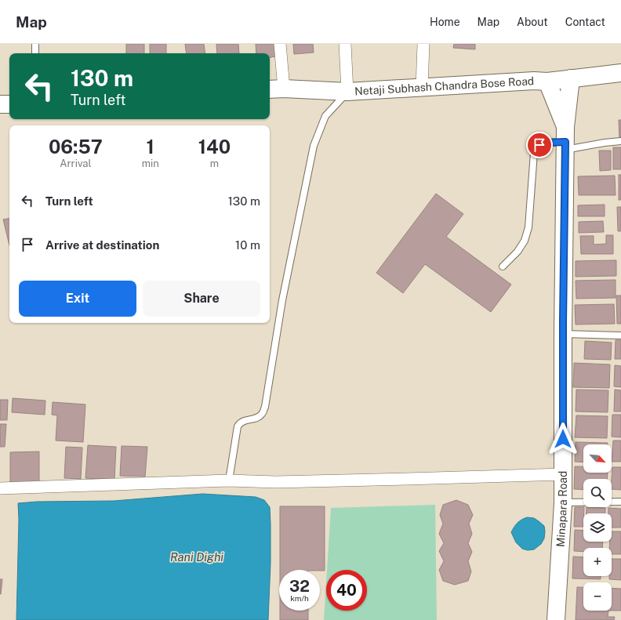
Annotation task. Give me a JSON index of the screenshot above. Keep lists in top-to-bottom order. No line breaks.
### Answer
{"streets":{"street":["Netaji Subhash Chandra Bose Road","Minapara Road"]},"crossings":[["Netaji Subhash Chandra Bose Road","Minapara Road"]],"water":["Rani Dighi"],"north":"bottom right","page":{"header":"Map","nav":["Home","Map","About","Contact"],"turn":["130 m","Turn left"],"eta":["06:57","Arrival","1","min","140","m"],"list":[{"name":"Turn left","value":"130 m"},{"name":"Arrive at destination","value":"10 m"}],"buttons":["Exit","Share"],"map_buttons":["+","−"],"speed":"32 km/h","limit":"40"}}
